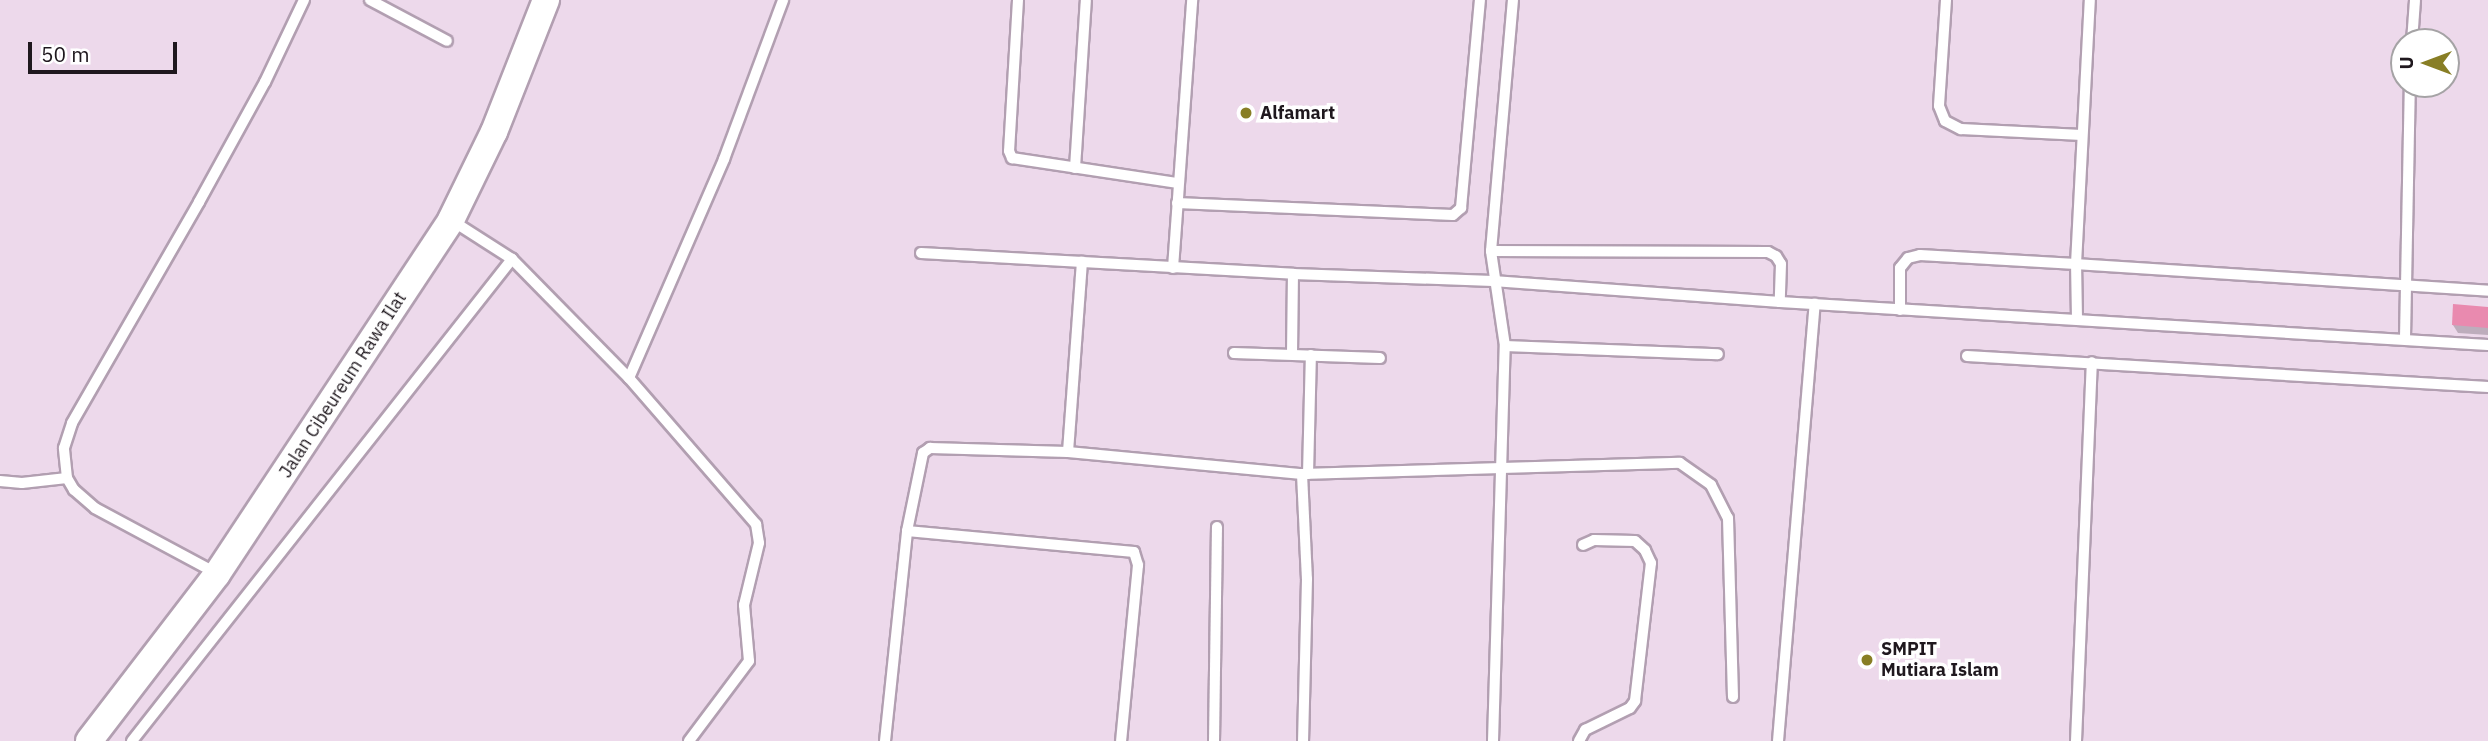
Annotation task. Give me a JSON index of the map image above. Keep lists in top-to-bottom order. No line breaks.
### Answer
{"streets":{"street":["Jalan Cibeureum Rawa Ilat"]},"places":["Alfamart","SMPIT Mutiara Islam"],"scale_bar":"50 m","north":"left"}
